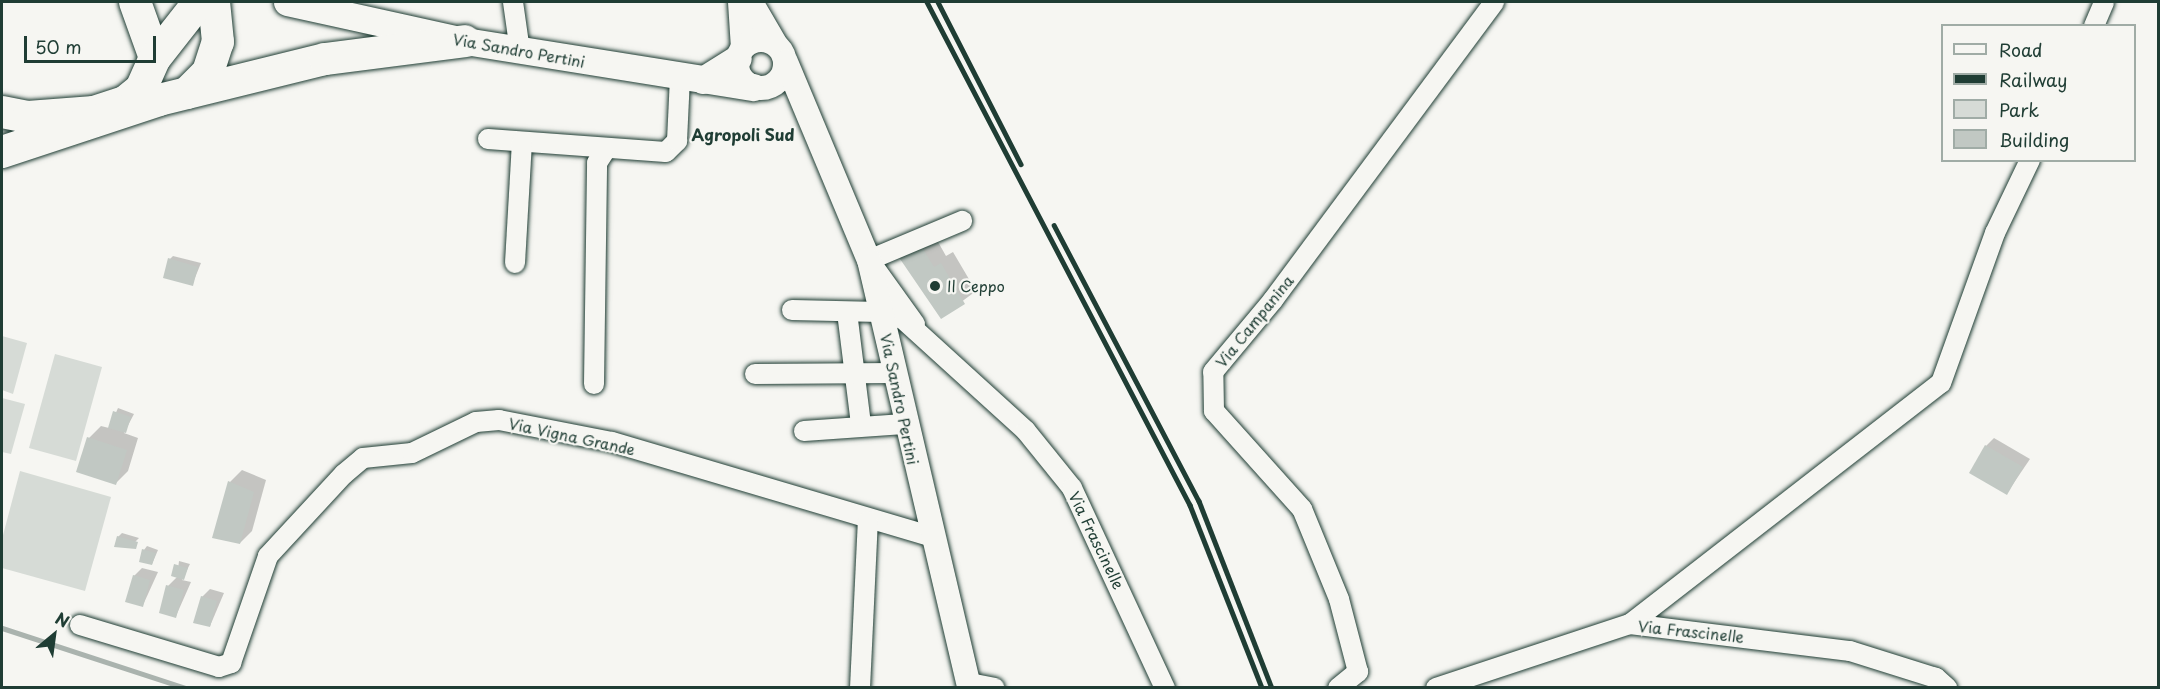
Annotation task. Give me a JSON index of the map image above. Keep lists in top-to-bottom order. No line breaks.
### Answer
{"streets":{"main road":["Via Sandro Pertini"],"street":["Via Campanina","Via Vigna Grande","Via Frascinelle"]},"crossings":[["Via Sandro Pertini","Via Vigna Grande"],["Via Sandro Pertini","Via Frascinelle"]],"districts":["Agropoli Sud"],"places":["Il Ceppo"],"legend":["Road","Railway","Park","Building"],"scale_bar":"50 m","north":"top right"}
